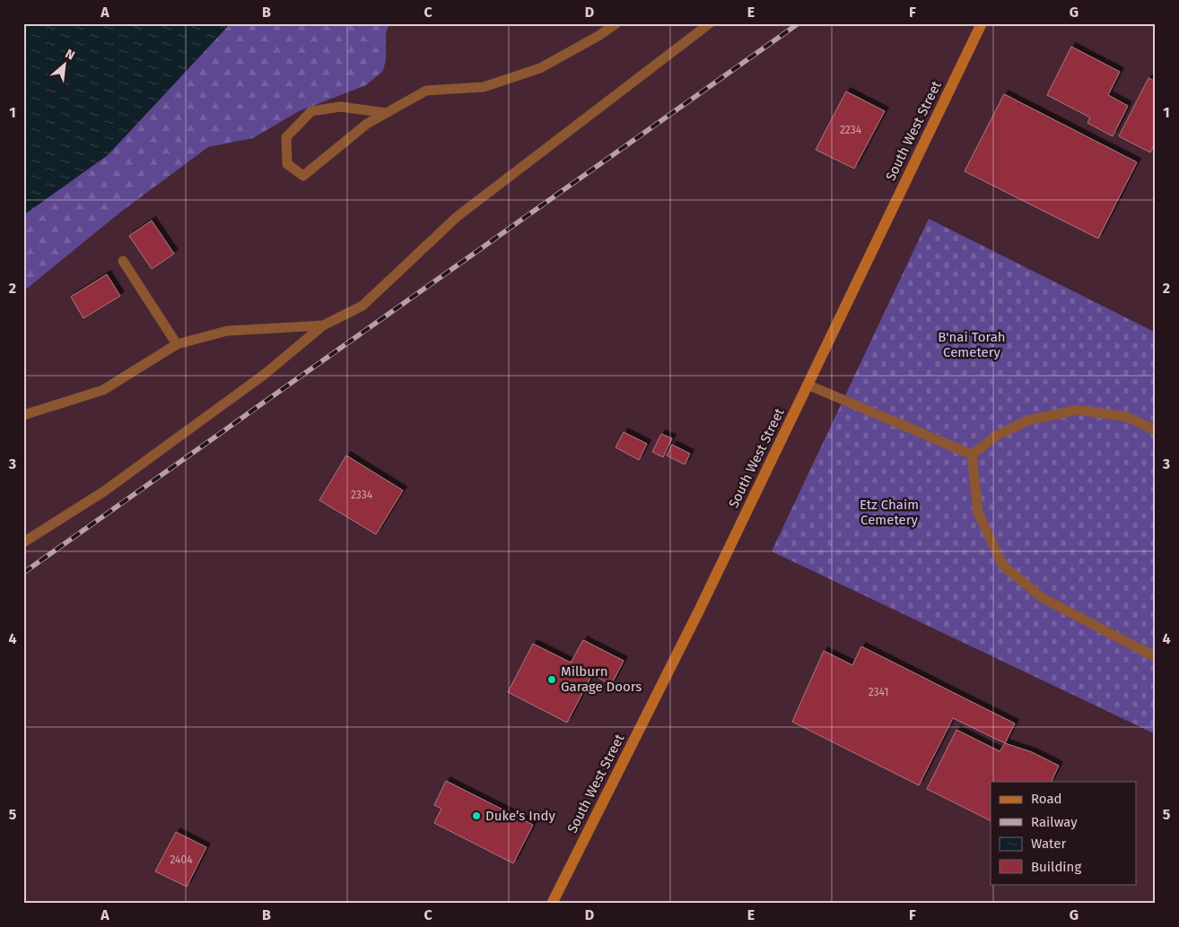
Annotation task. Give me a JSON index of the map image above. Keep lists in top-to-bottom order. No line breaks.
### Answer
{"streets":{"main road":["South West Street"]},"parks":["B'nai Torah Cemetery","Etz Chaim Cemetery"],"places":["Milburn Garage Doors","Duke’s Indy"],"house_numbers":["2234","2334","2341","2404"],"legend":["Road","Railway","Water","Building"],"north":"top right","grid":{"columns":["A","B","C","D","E","F","G"],"rows":["1","2","3","4","5"]}}
